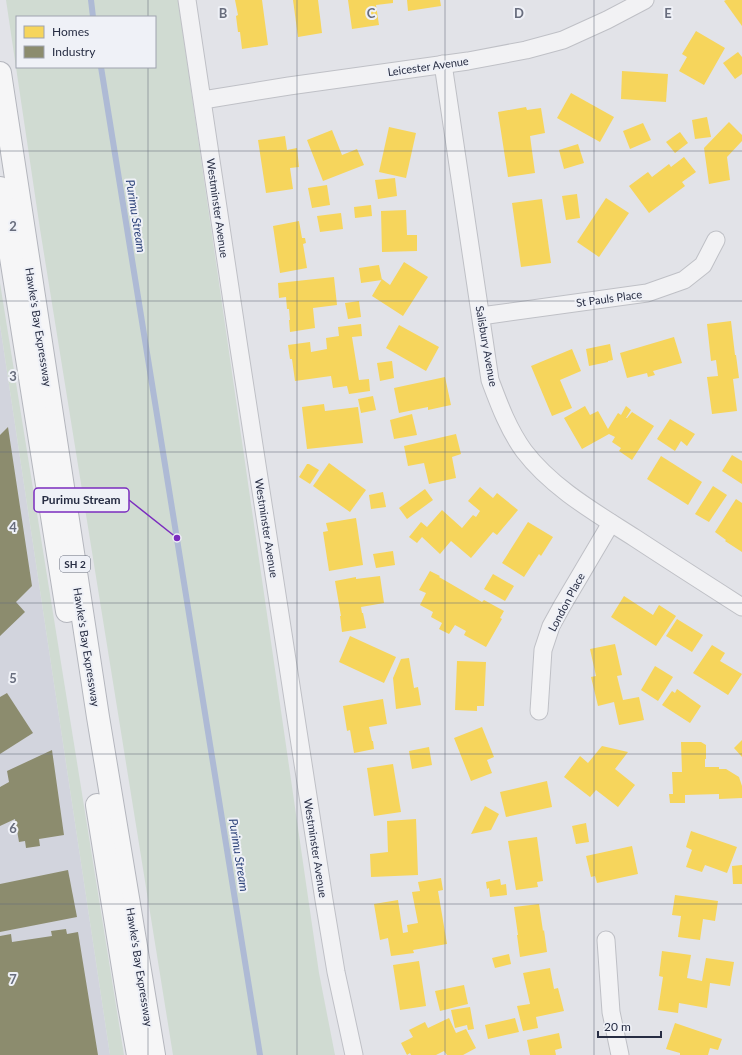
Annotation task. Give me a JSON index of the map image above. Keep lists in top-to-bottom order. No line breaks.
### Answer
{"streets":{"highway":["Hawke's Bay Expressway","SH 2"],"street":["Leicester Avenue","Westminster Avenue","St Pauls Place","Salisbury Avenue","London Place"]},"crossings":[["Leicester Avenue","Westminster Avenue"],["Leicester Avenue","Salisbury Avenue"],["St Pauls Place","Salisbury Avenue"],["Salisbury Avenue","London Place"]],"water":["Purimu Stream"],"places":["Purimu Stream"],"legend":["Homes","Industry"],"scale_bar":"20 m","grid":{"columns":["B","C","D","E"],"rows":["2","3","4","5","6","7"]}}
